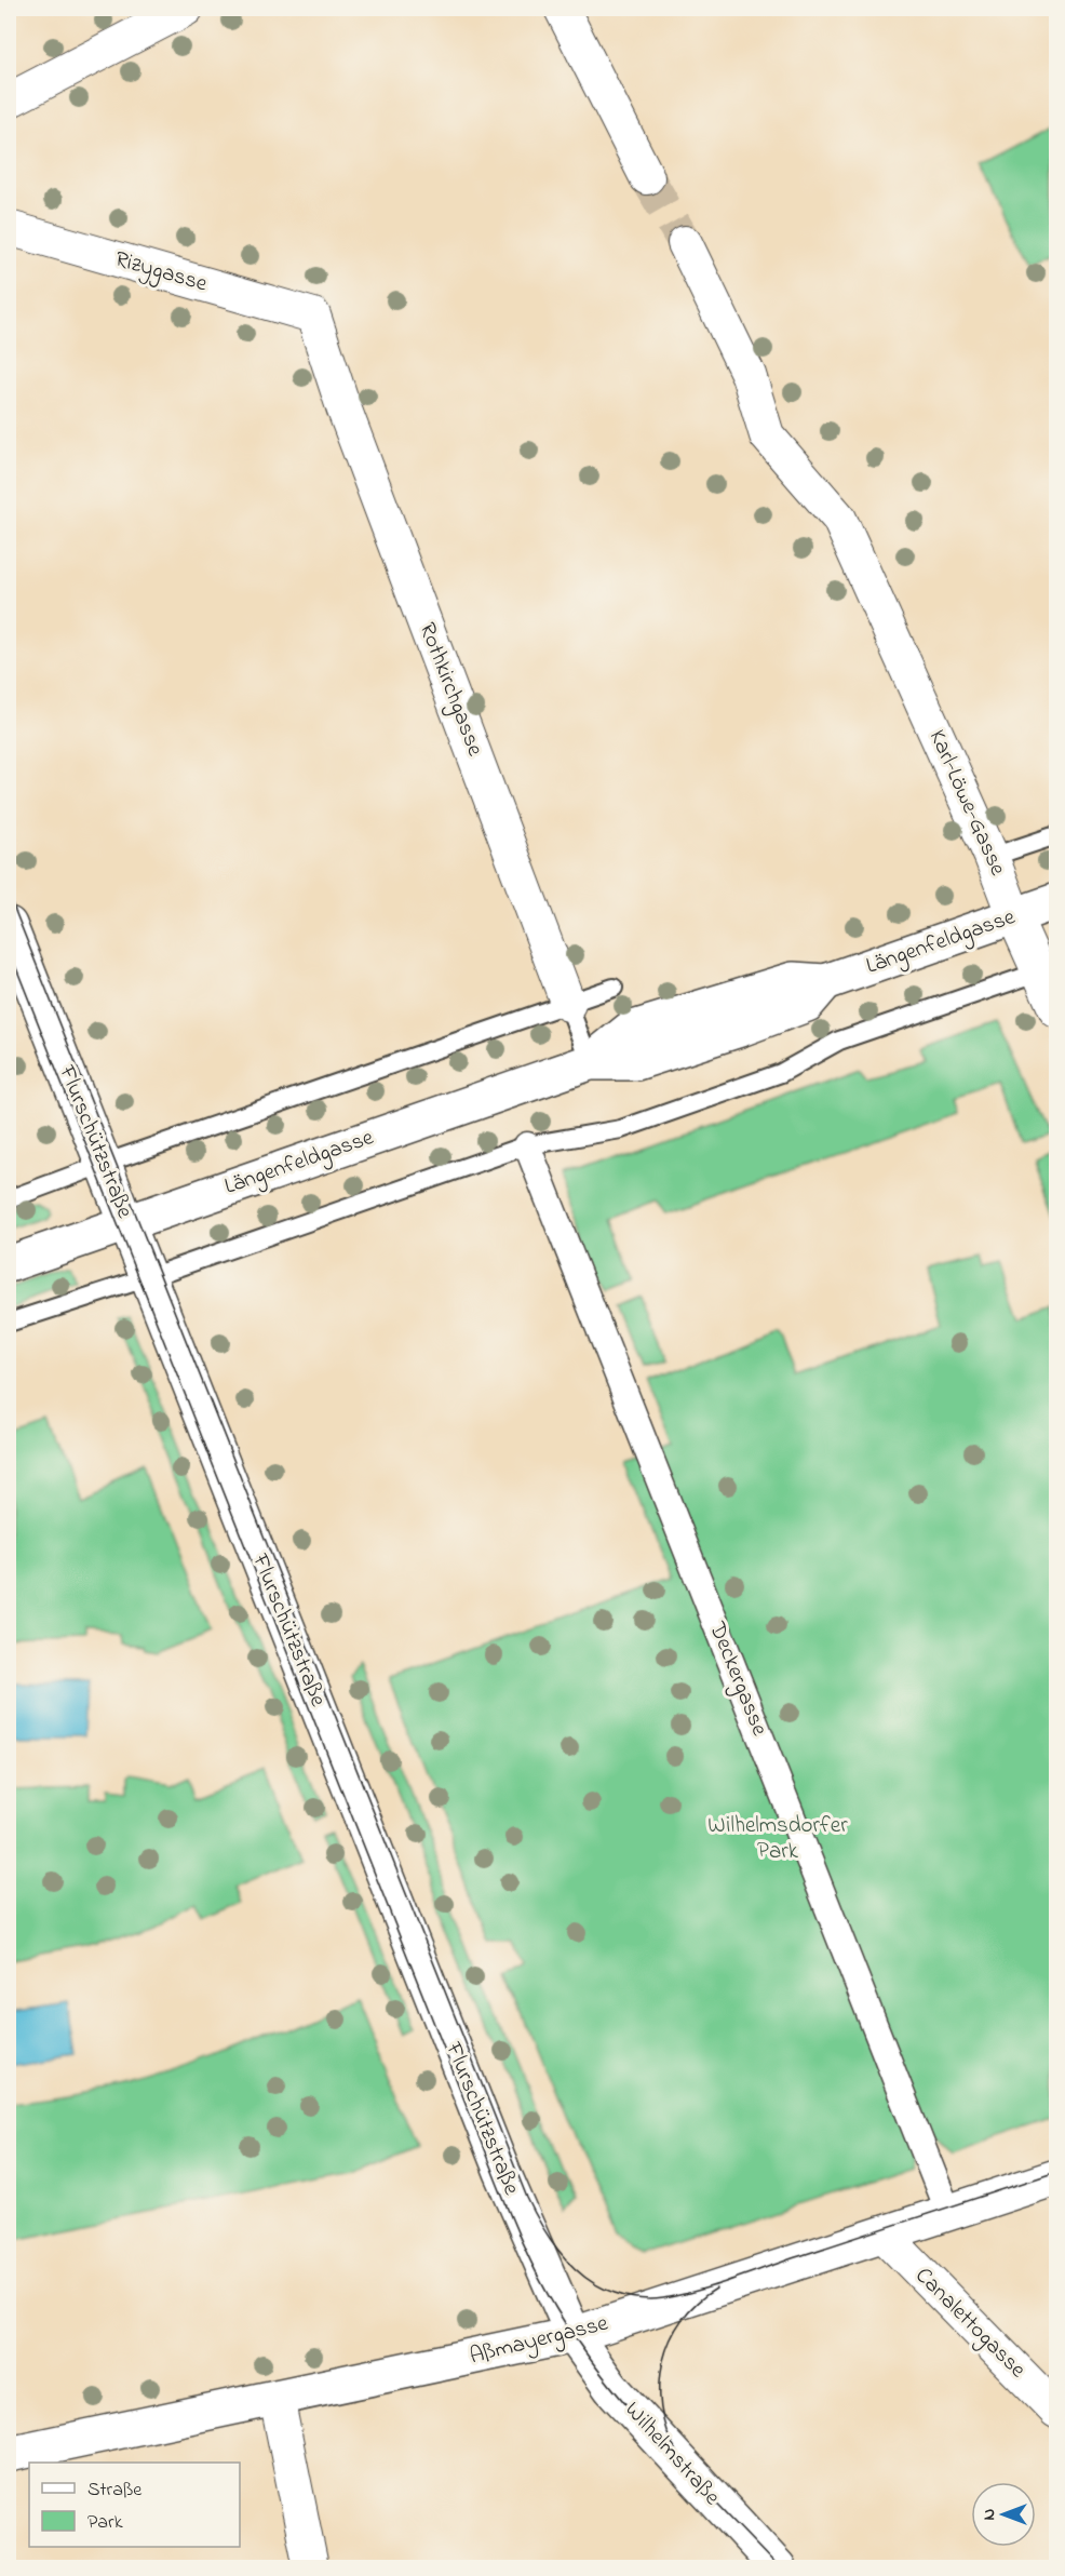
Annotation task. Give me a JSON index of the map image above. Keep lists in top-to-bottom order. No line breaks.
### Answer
{"streets":{"street":["Rizygasse","Rothkirchgasse","Karl-Löwe-Gasse","Längenfeldgasse","Flurschützstraße","Deckergasse","Canalettogasse","Aßmayergasse","Wilhelmstraße"]},"crossings":[["Rizygasse","Rothkirchgasse"],["Rothkirchgasse","Längenfeldgasse"],["Karl-Löwe-Gasse","Längenfeldgasse"],["Längenfeldgasse","Flurschützstraße"],["Flurschützstraße","Aßmayergasse"],["Flurschützstraße","Wilhelmstraße"],["Deckergasse","Aßmayergasse"],["Canalettogasse","Aßmayergasse"],["Aßmayergasse","Wilhelmstraße"]],"parks":["Wilhelmsdorfer Park"],"legend":["Straße","Park"],"north":"left"}
